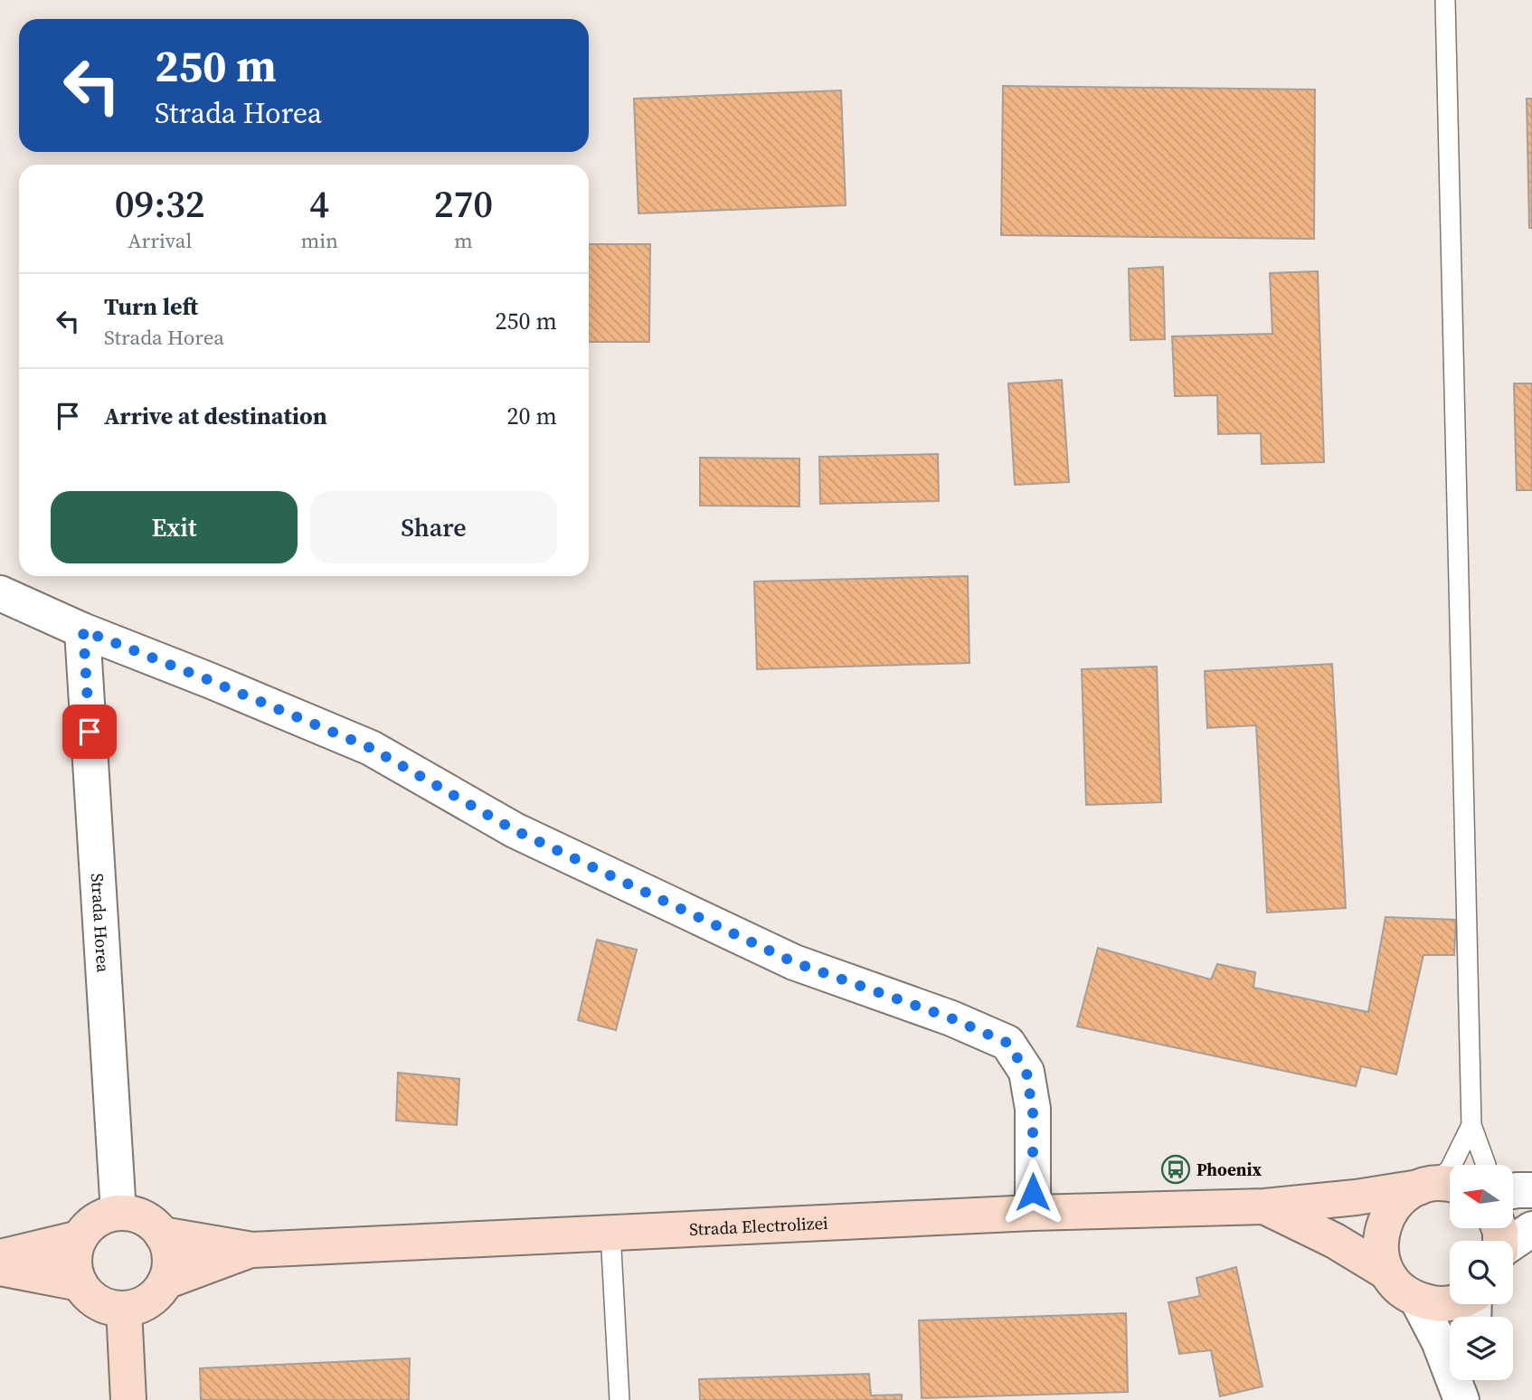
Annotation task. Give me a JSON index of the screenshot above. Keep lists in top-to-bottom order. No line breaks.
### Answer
{"streets":{"street":["Strada Horea","Strada Electrolizei"]},"crossings":[["Strada Horea","Strada Electrolizei"]],"places":{"bus stop":["Phoenix"]},"north":"left","page":{"turn":["250 m","Strada Horea"],"eta":["09:32","Arrival","4","min","270","m"],"list":[{"name":"Turn left","note":"Strada Horea","value":"250 m"},{"name":"Arrive at destination","value":"20 m"}],"buttons":["Exit","Share"]}}
